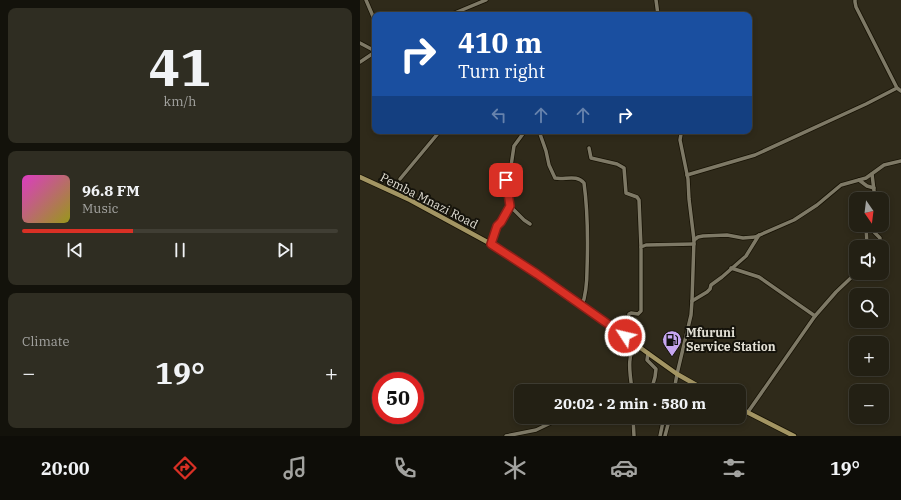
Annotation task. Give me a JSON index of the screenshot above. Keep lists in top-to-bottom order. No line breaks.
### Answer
{"streets":{"main road":["Pemba Mnazi Road"]},"places":{"fuel station":["Mfuruni Service Station"]},"north":"bottom","page":{"tile":[["41","km/h"],"Climate"],"turn":["410 m","Turn right"],"song":["96.8 FM","Music"],"map_buttons":["+","−"],"heat":["−","19°","+"],"limit":"50","trip":"20:02 · 2 min · 580 m","tabs":["20:00","19°"]}}
